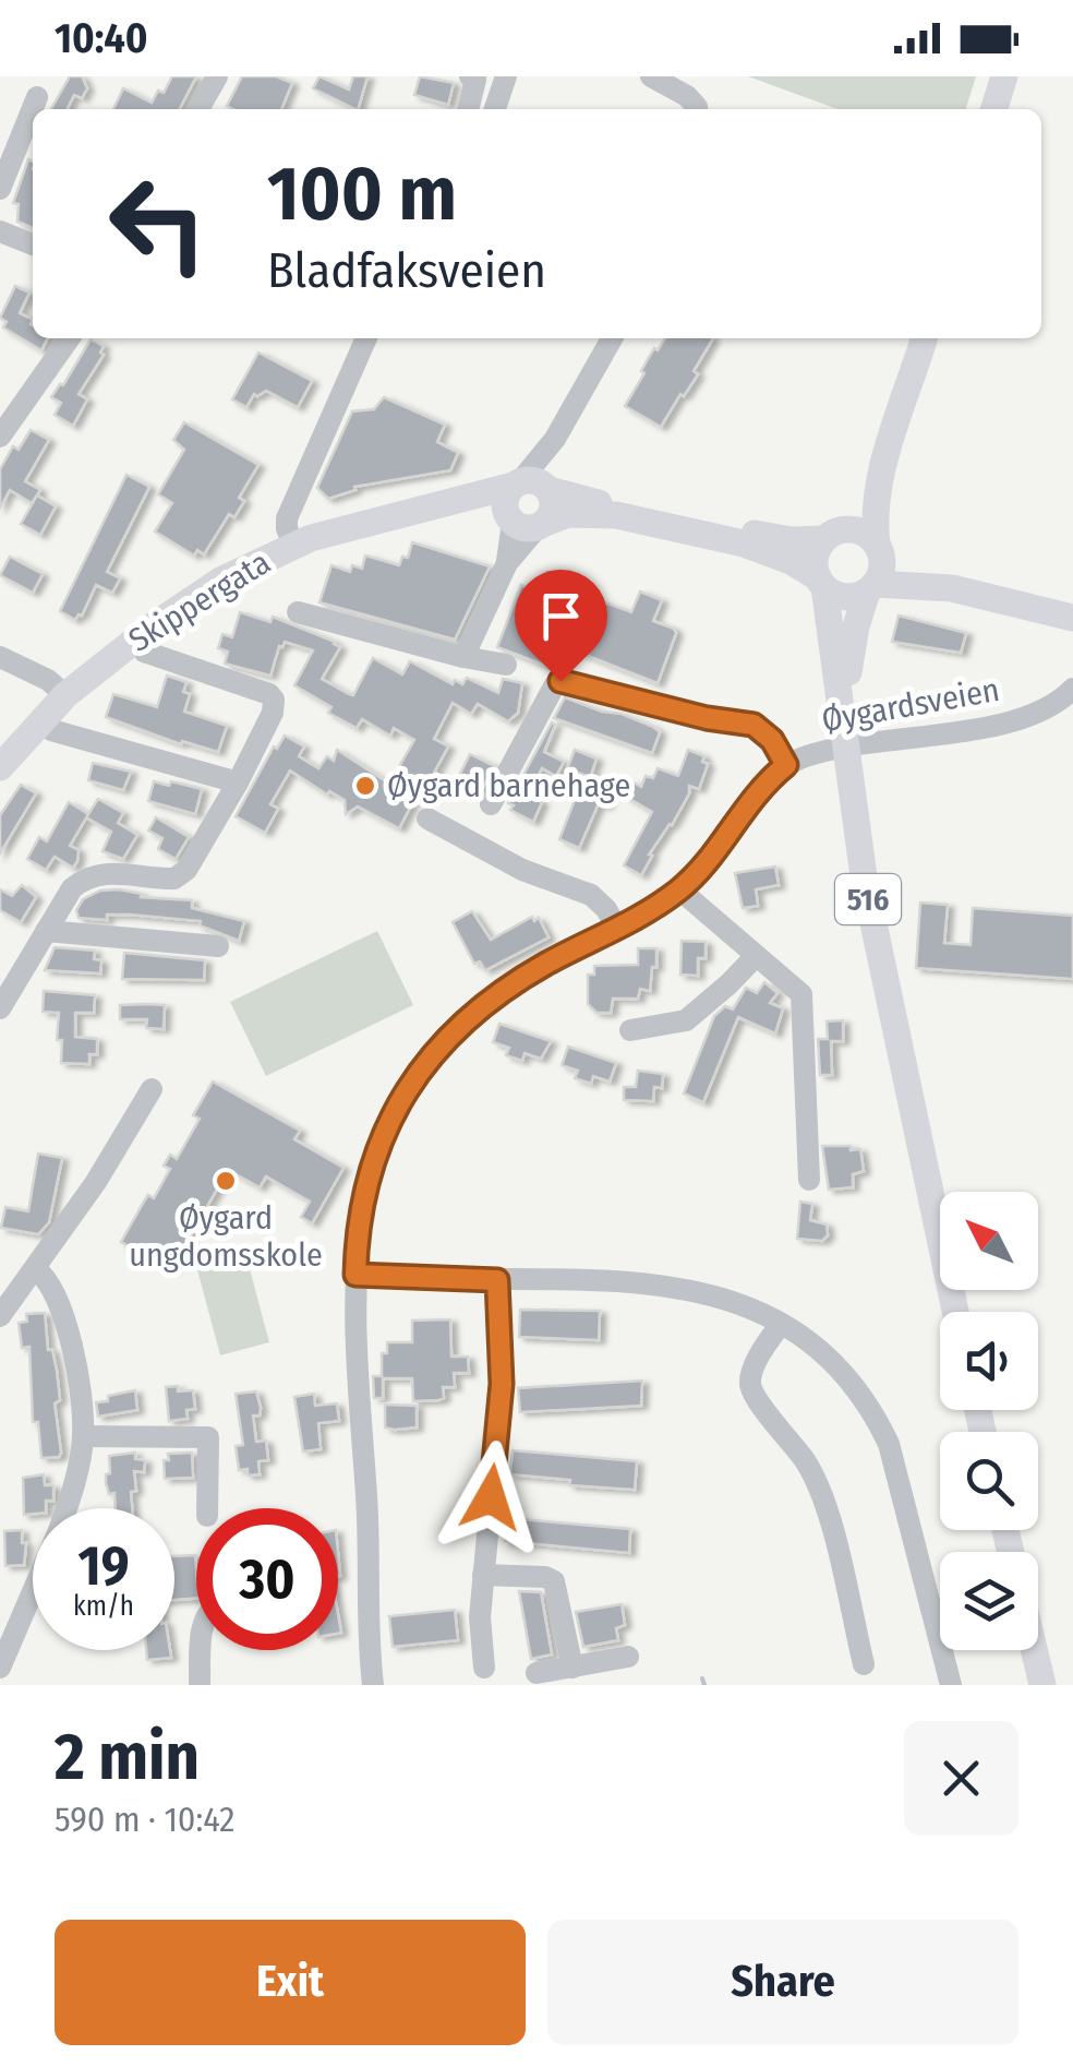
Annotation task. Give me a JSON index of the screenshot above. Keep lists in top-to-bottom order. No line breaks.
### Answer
{"streets":{"main road":["Skippergata","516"],"street":["Øygardsveien"]},"crossings":[["Skippergata","516"]],"places":["Øygard barnehage","Øygard ungdomsskole"],"north":"top left","page":{"status":"10:40","turn":["100 m","Bladfaksveien"],"speed":"19 km/h","limit":"30","heading":["2 min","590 m · 10:42"],"buttons":["Exit","Share"]}}
